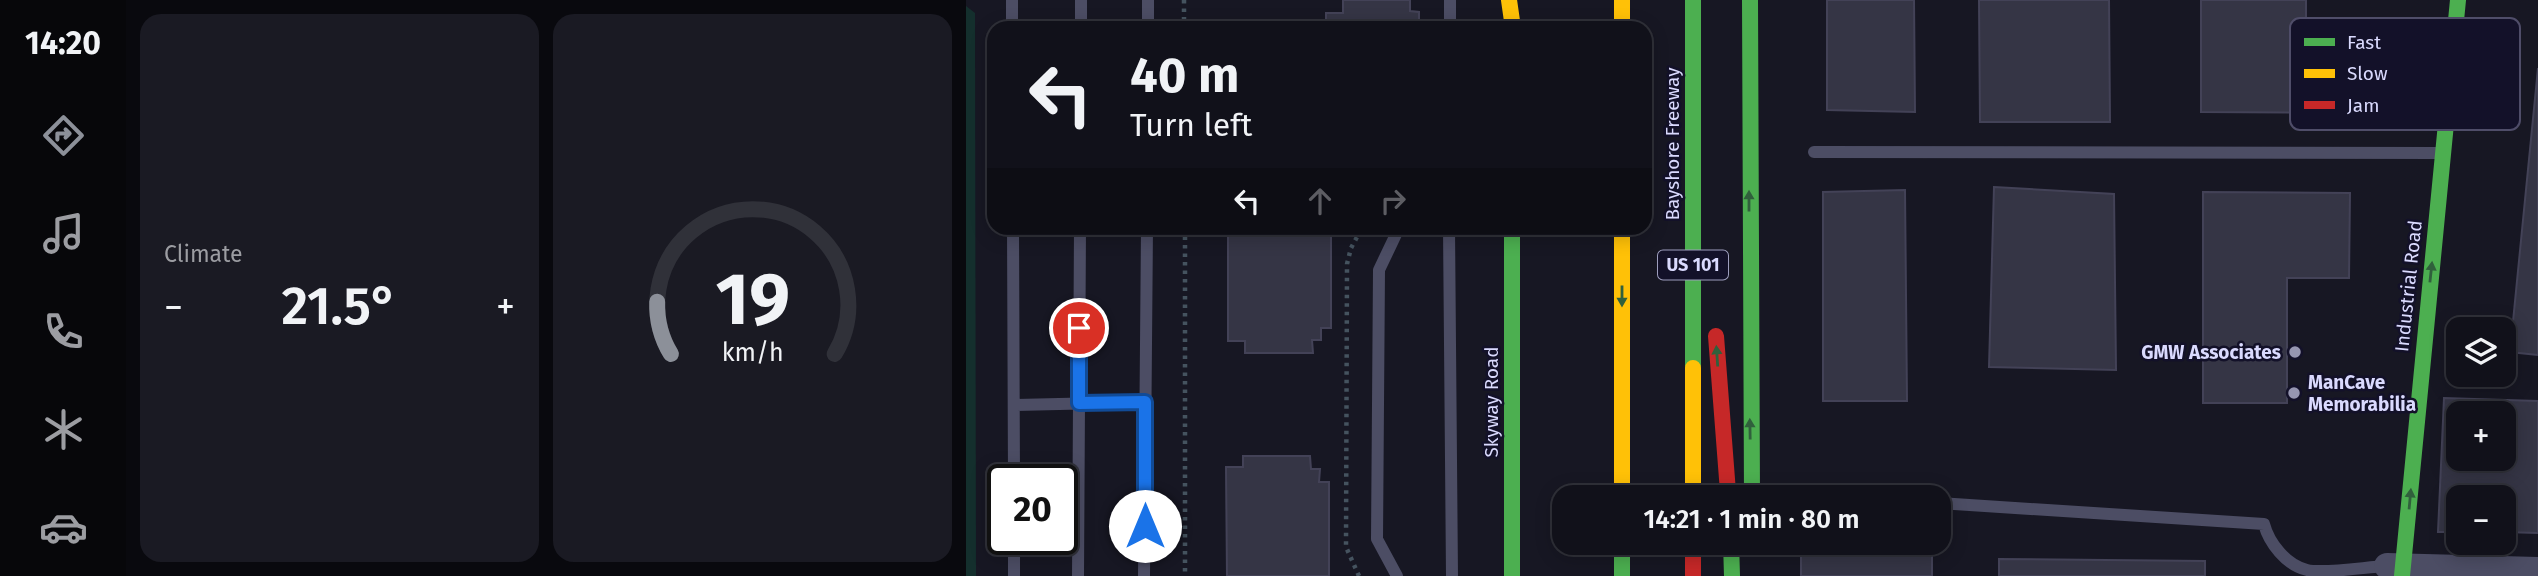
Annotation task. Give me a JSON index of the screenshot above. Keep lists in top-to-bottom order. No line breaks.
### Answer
{"streets":{"main road":["Bayshore Freeway","US 101","Industrial Road","Skyway Road"]},"one_way":["Industrial Road"],"places":["GMW Associates","ManCave Memorabilia"],"legend":["Fast","Slow","Jam"],"page":{"tabs":"14:20","tile":"Climate","turn":["40 m","Turn left"],"heat":["−","21.5°","+"],"map_buttons":["+","−"],"limit":"20","trip":"14:21 · 1 min · 80 m","gauge":["19","km/h"]}}
